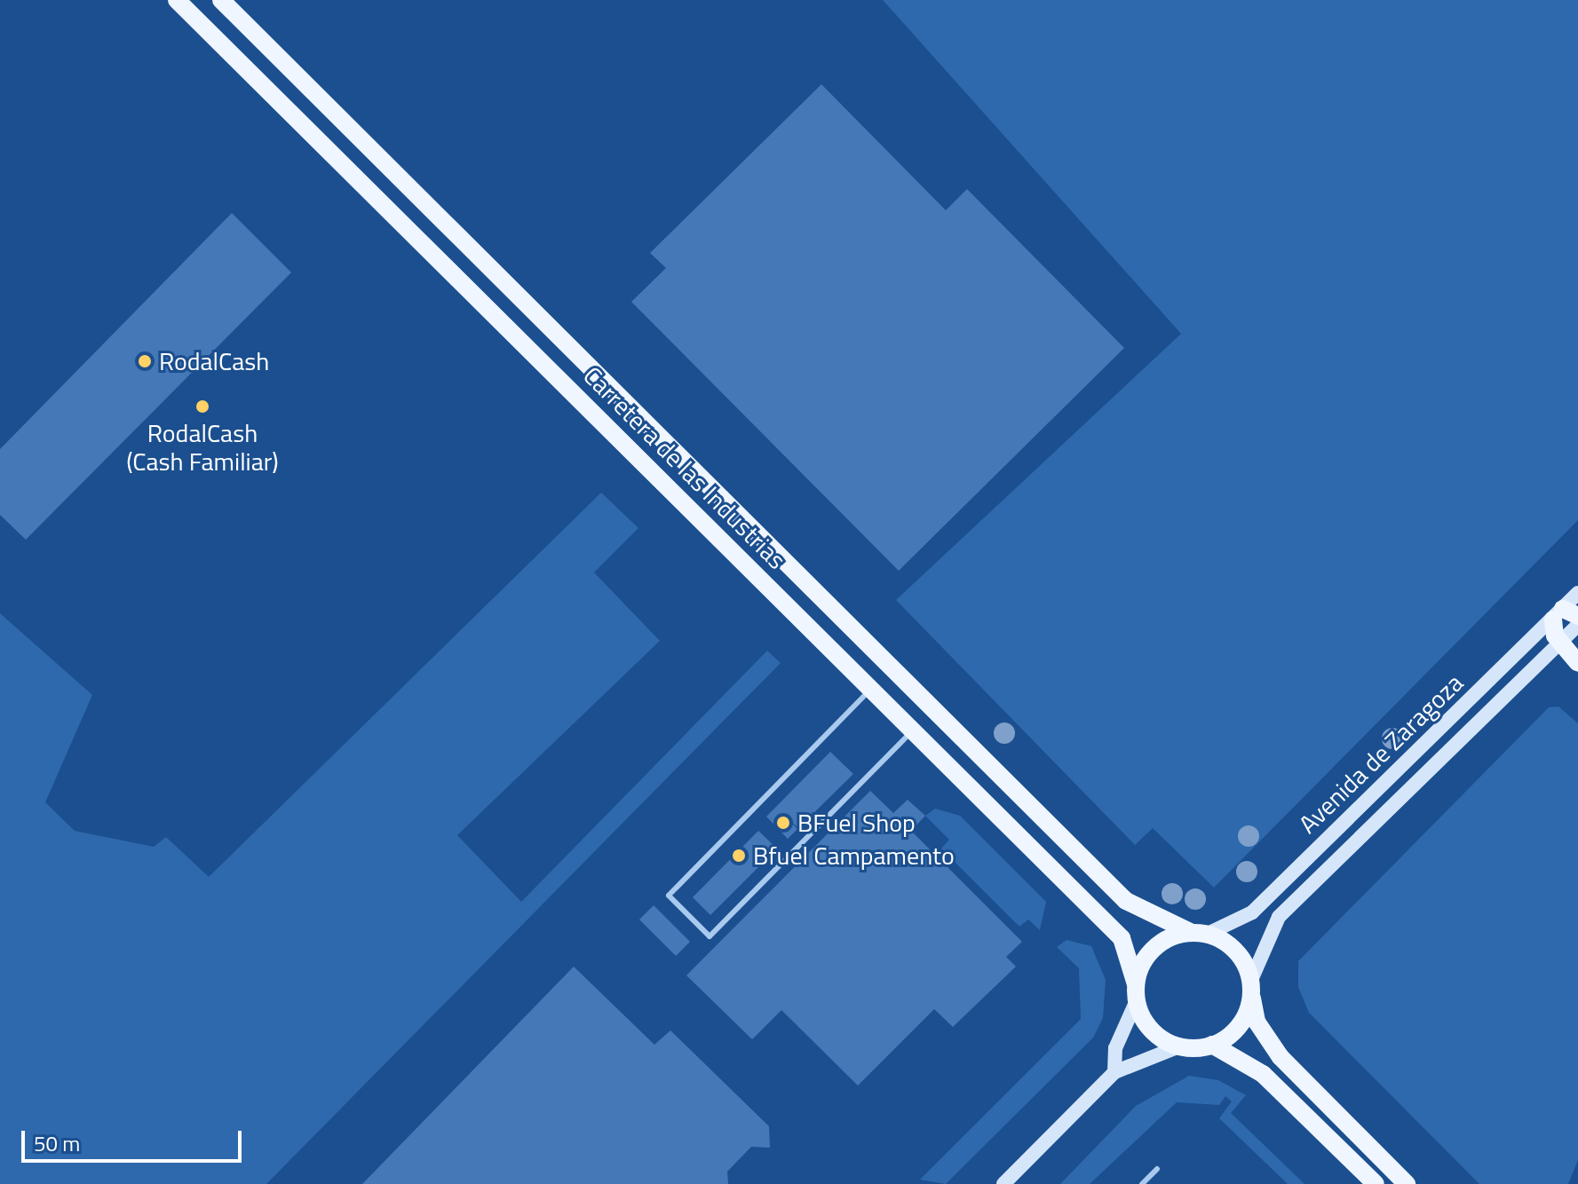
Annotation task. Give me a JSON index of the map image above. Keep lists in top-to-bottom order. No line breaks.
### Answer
{"streets":{"main road":["Carretera de las Industrias"],"street":["Avenida de Zaragoza"]},"crossings":[["Carretera de las Industrias","Avenida de Zaragoza"]],"places":["RodalCash","RodalCash (Cash Familiar)","BFuel Shop","Bfuel Campamento"],"scale_bar":"50 m"}
